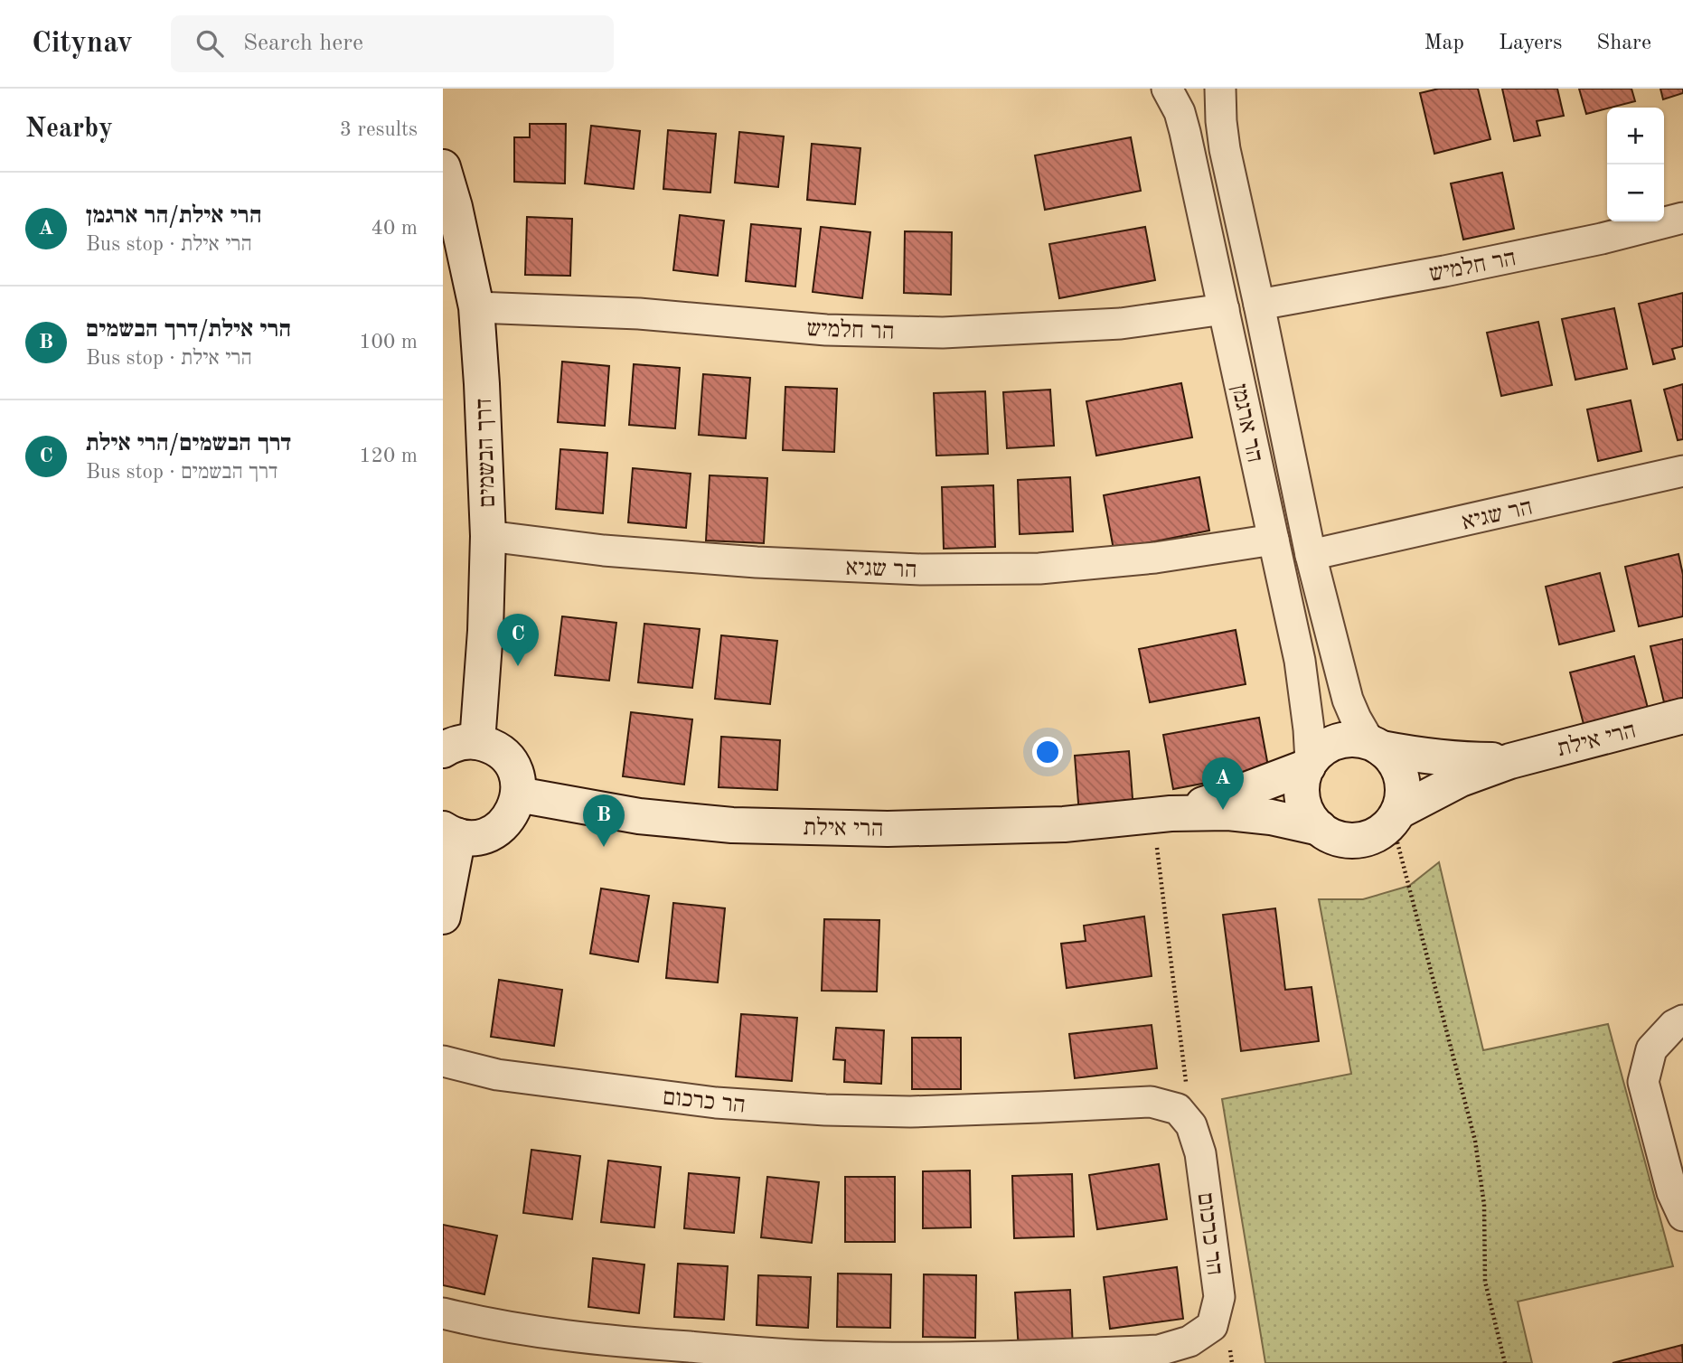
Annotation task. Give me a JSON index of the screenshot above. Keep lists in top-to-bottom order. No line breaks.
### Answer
{"streets":{"street":["הר חלמיש","הר ארגמן","דרך הבשמים","הר שגיא","הרי אילת","הר כרכום"]},"crossings":[["הר חלמיש","הר ארגמן"],["הר חלמיש","דרך הבשמים"],["הר ארגמן","הר שגיא"],["הר ארגמן","הרי אילת"],["דרך הבשמים","הר שגיא"]],"page":{"header":"Citynav","search":"Search here","nav":["Map","Layers","Share"],"heading":["Nearby","3 results"],"map_buttons":["+","−"],"list":[{"mark":"A","name":"הרי אילת/הר ארגמן","note":"Bus stop · הרי אילת","value":"40 m"},{"mark":"B","name":"הרי אילת/דרך הבשמים","note":"Bus stop · הרי אילת","value":"100 m"},{"mark":"C","name":"דרך הבשמים/הרי אילת","note":"Bus stop · דרך הבשמים","value":"120 m"}],"pins":["C","A","B"]}}
